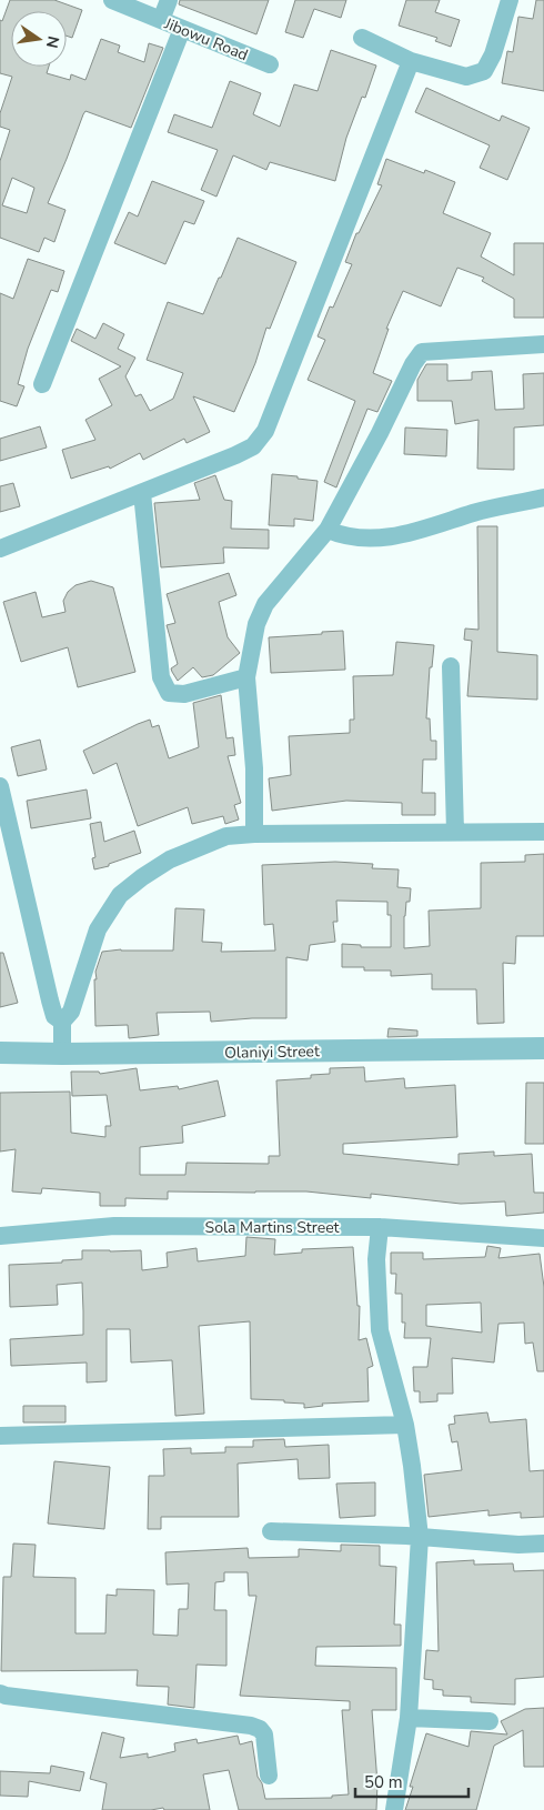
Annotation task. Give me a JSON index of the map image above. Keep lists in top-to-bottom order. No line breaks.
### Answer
{"streets":{"street":["Jibowu Road","Olaniyi Street","Sola Martins Street"]},"scale_bar":"50 m","north":"right"}
